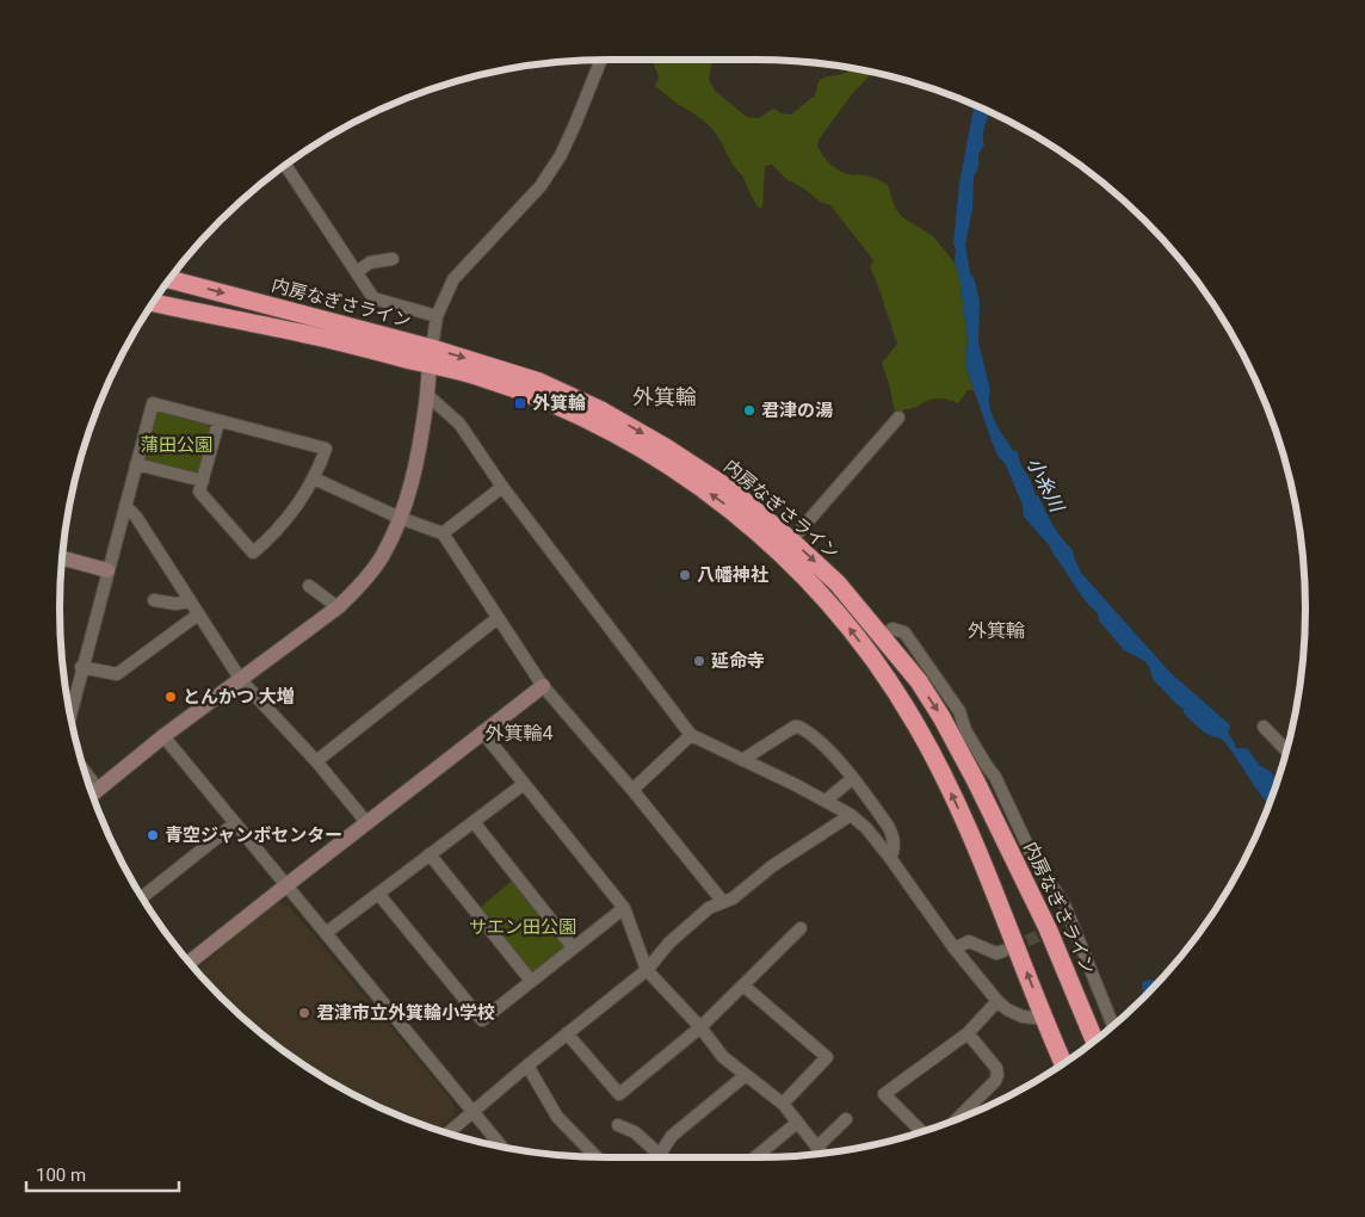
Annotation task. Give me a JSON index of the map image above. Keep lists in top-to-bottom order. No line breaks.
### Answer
{"streets":{"highway":["内房なぎさライン"]},"districts":["外箕輪","外箕輪","外箕輪4"],"water":["小糸川"],"parks":["蒲田公園","サエン田公園"],"places":{"transit":["外箕輪"],"other":["君津の湯","八幡神社","延命寺","とんかつ 大増","青空ジャンボセンター","君津市立外箕輪小学校"]},"scale_bar":"100 m"}
